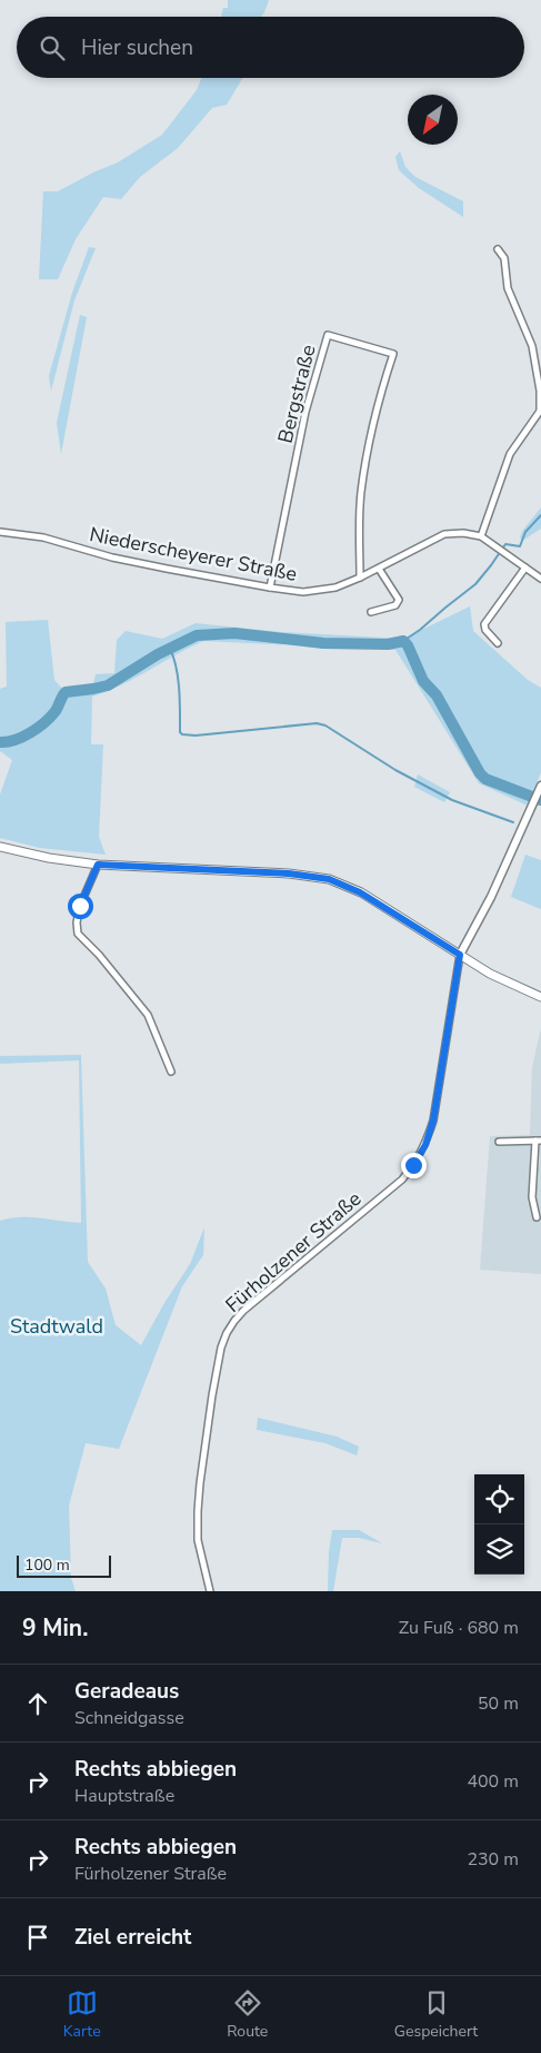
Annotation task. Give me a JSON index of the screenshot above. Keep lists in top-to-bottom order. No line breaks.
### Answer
{"streets":{"street":["Bergstraße","Niederscheyerer Straße","Fürholzener Straße"]},"crossings":[["Bergstraße","Niederscheyerer Straße"]],"parks":["Stadtwald"],"scale_bar":"100 m","north":"bottom left","page":{"search":"Hier suchen","scale":"100 m","heading":["9 Min.","Zu Fuß · 680 m"],"list":[["Geradeaus","Schneidgasse","50 m"],["Rechts abbiegen","Hauptstraße","400 m"],["Rechts abbiegen","Fürholzener Straße","230 m"],"Ziel erreicht"],"nav":["Karte","Route","Gespeichert"]}}
